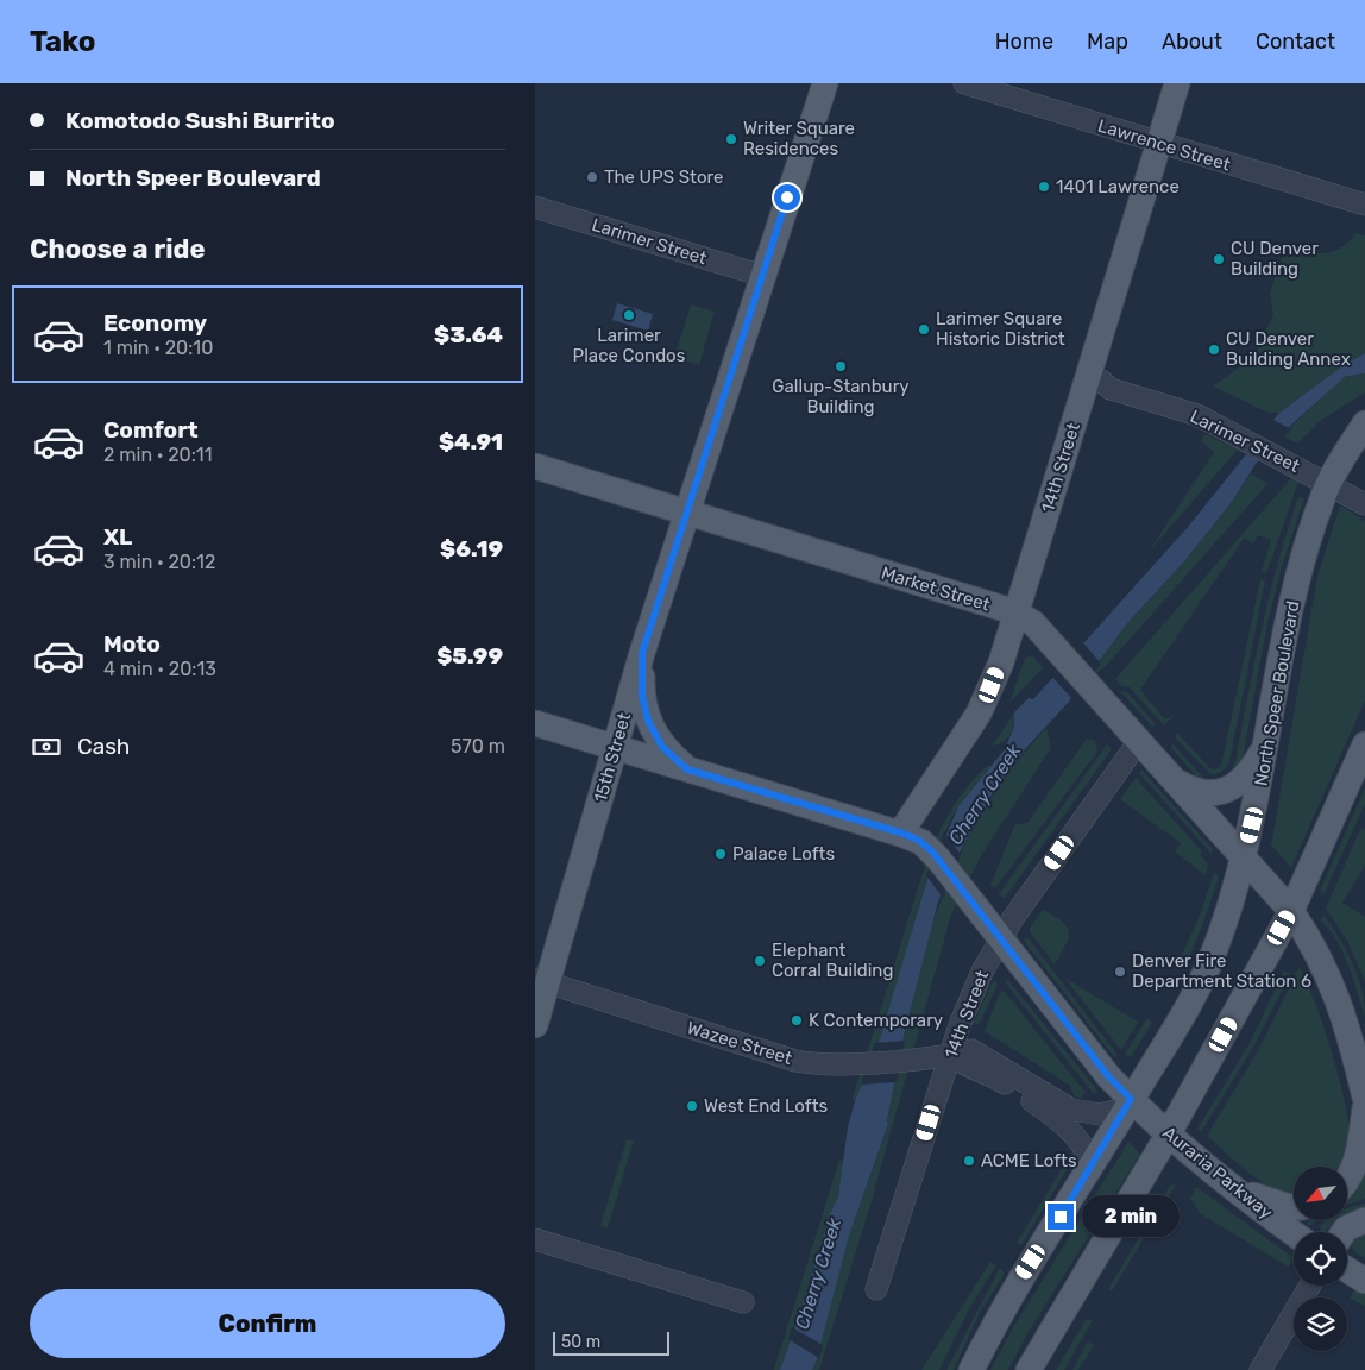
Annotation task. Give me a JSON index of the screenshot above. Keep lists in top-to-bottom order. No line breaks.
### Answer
{"streets":{"main road":["14th Street","Market Street","North Speer Boulevard","15th Street","Auraria Parkway"],"street":["Lawrence Street","Larimer Street","Wazee Street"]},"crossings":[["Lawrence Street","14th Street"],["Larimer Street","14th Street"],["Larimer Street","North Speer Boulevard"],["Larimer Street","15th Street"],["14th Street","Market Street"],["14th Street","Wazee Street"],["14th Street","Auraria Parkway"],["Market Street","North Speer Boulevard"],["Market Street","15th Street"],["North Speer Boulevard","Wazee Street"],["North Speer Boulevard","Auraria Parkway"],["15th Street","Wazee Street"],["Wazee Street","Auraria Parkway"]],"water":["Cherry Creek"],"places":["Writer Square Residences","The UPS Store","1401 Lawrence","CU Denver Building","Larimer Place Condos","Larimer Square Historic District","CU Denver Building Annex","Gallup-Stanbury Building","Palace Lofts","Elephant Corral Building","Denver Fire Department Station 6","K Contemporary","West End Lofts","ACME Lofts"],"scale_bar":"50 m","north":"bottom left","page":{"header":"Tako","nav":["Home","Map","About","Contact"],"banner":["Komotodo Sushi Burrito","North Speer Boulevard"],"heading":"Choose a ride","list":[{"name":"Economy","note":"1 min · 20:10","value":"$3.64"},{"name":"Comfort","note":"2 min · 20:11","value":"$4.91"},{"name":"XL","note":"3 min · 20:12","value":"$6.19"},{"name":"Moto","note":"4 min · 20:13","value":"$5.99"}],"pay":["Cash","570 m"],"bubble":"2 min","buttons":"Confirm","scale":"50 m"}}
